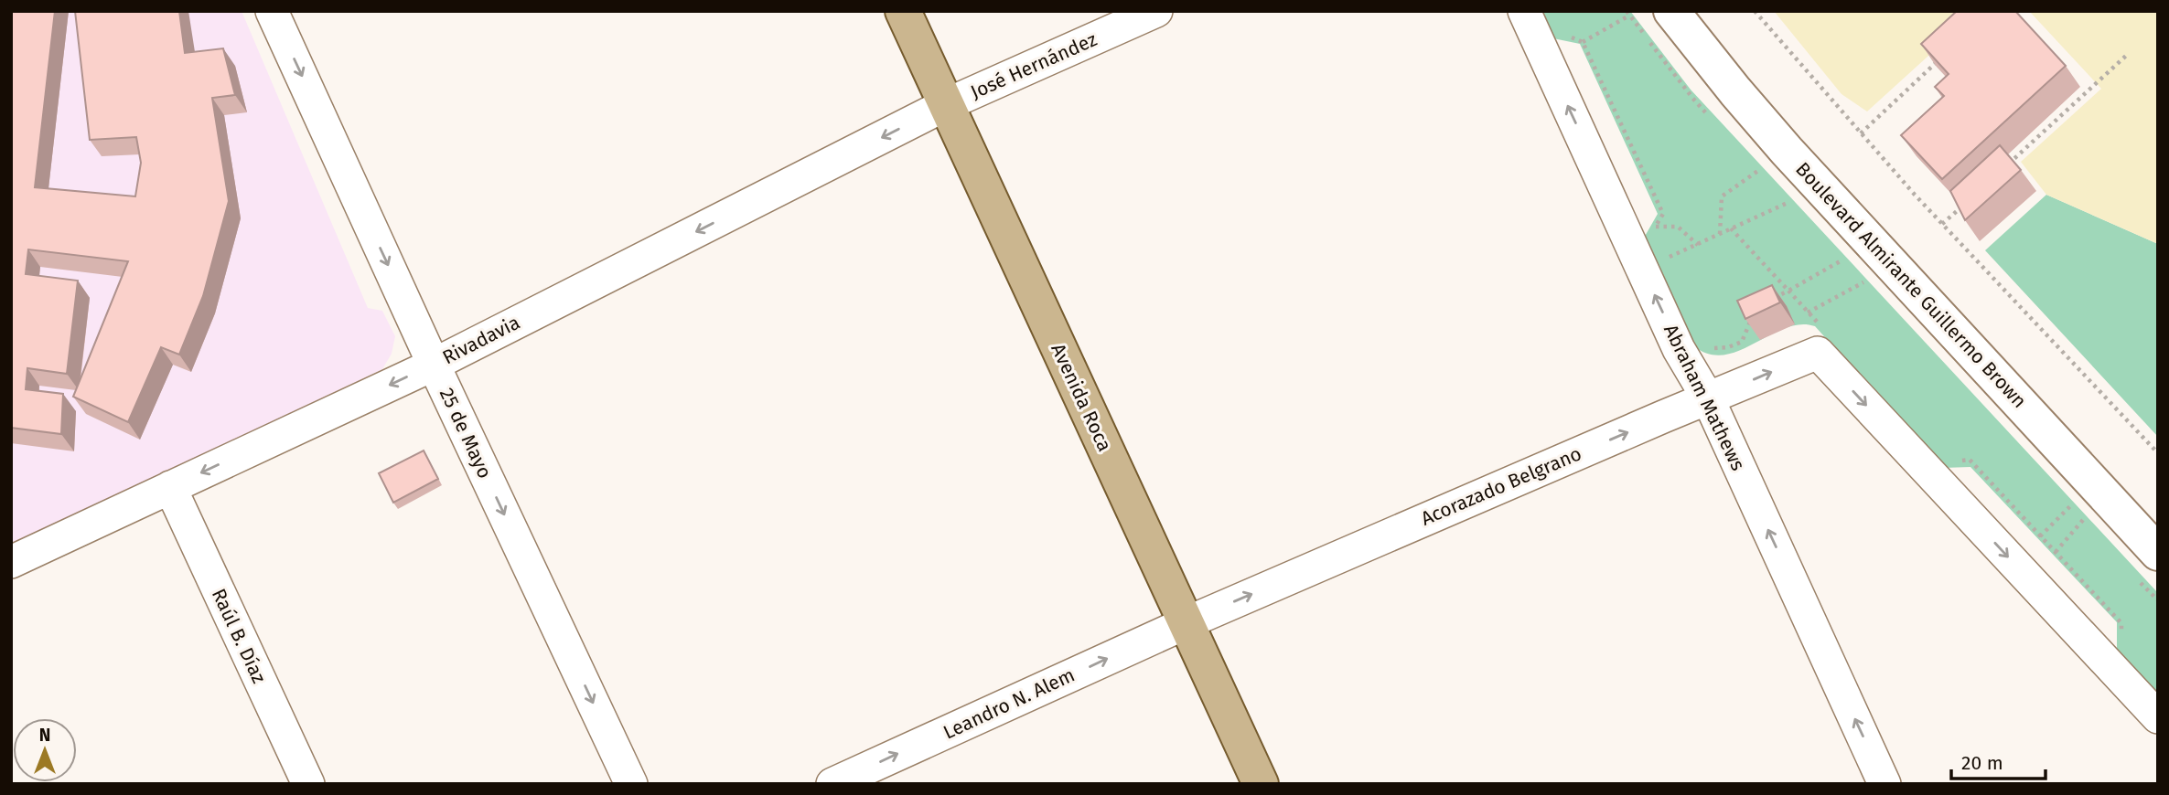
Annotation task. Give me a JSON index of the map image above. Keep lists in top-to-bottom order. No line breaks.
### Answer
{"streets":{"main road":["Boulevard Almirante Guillermo Brown","Avenida Roca"],"street":["José Hernández","Rivadavia","Abraham Mathews","25 de Mayo","Acorazado Belgrano","Raúl B. Díaz","Leandro N. Alem"]},"crossings":[["José Hernández","Rivadavia"],["José Hernández","Avenida Roca"],["Rivadavia","Avenida Roca"],["Rivadavia","25 de Mayo"],["Rivadavia","Raúl B. Díaz"],["Avenida Roca","Acorazado Belgrano"],["Avenida Roca","Leandro N. Alem"],["Abraham Mathews","Acorazado Belgrano"],["Acorazado Belgrano","Leandro N. Alem"]],"one_way":["Rivadavia","Abraham Mathews","25 de Mayo","Acorazado Belgrano","Leandro N. Alem"],"scale_bar":"20 m","north":"top"}
